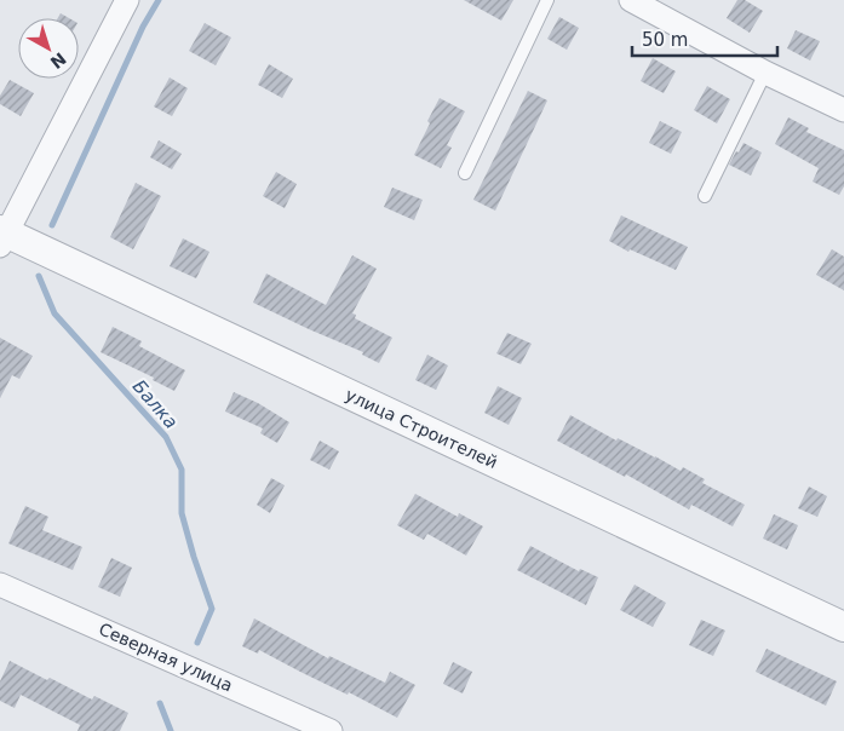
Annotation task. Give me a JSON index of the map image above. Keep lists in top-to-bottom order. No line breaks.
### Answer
{"streets":{"street":["улица Строителей","Северная улица"]},"water":["Балка"],"scale_bar":"50 m","north":"bottom right"}
